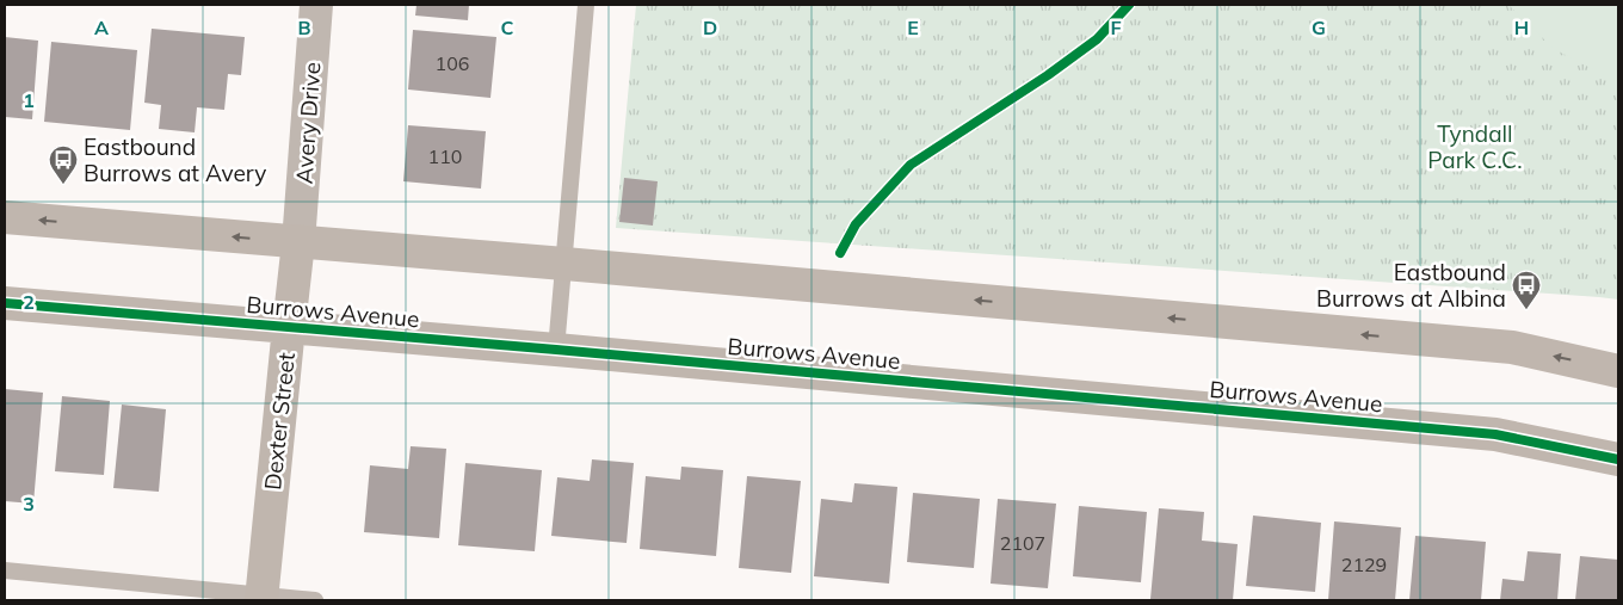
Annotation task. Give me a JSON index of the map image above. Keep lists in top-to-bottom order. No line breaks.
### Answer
{"streets":{"street":["Avery Drive","Burrows Avenue","Dexter Street"]},"crossings":[["Avery Drive","Dexter Street"],["Burrows Avenue","Dexter Street"]],"parks":["Tyndall Park C.C."],"places":{"bus stop":["Eastbound Burrows at Avery","Eastbound Burrows at Albina"]},"house_numbers":["106","110","2107","2129"],"grid":{"columns":["A","B","C","D","E","F","G","H"],"rows":["1","2","3"]}}
